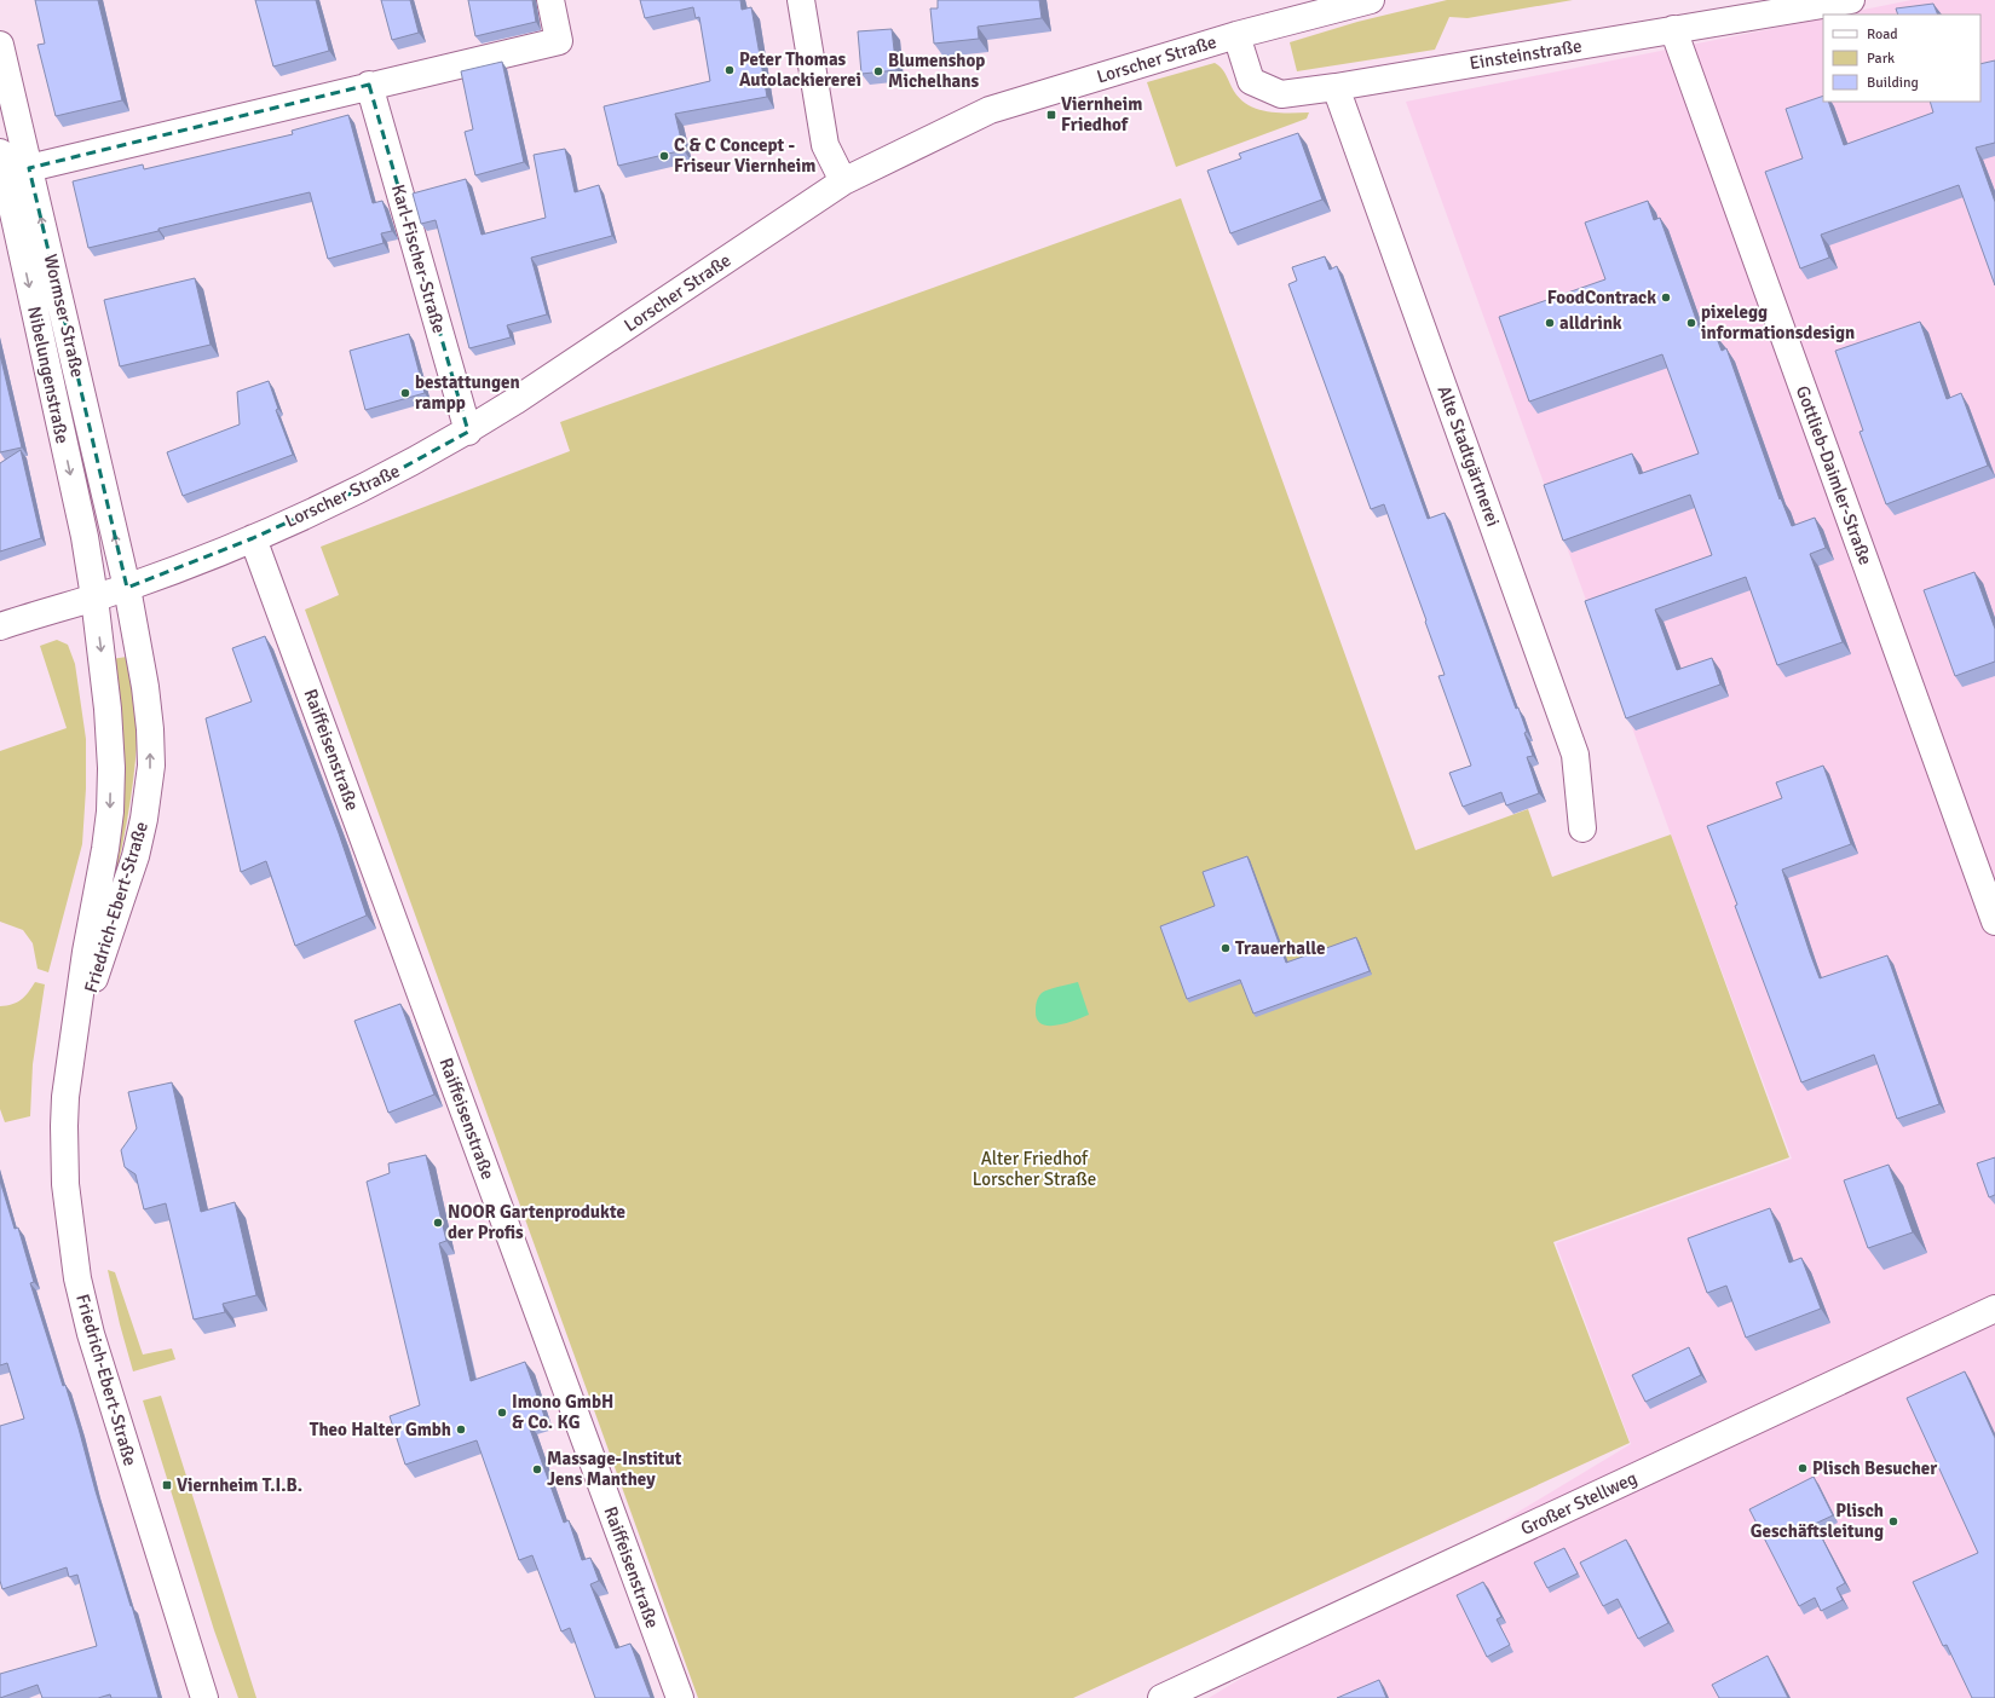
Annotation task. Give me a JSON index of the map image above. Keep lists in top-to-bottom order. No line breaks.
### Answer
{"streets":{"street":["Einsteinstraße","Lorscher Straße","Karl-Fischer-Straße","Wormser Straße","Nibelungenstraße","Alte Stadtgärtnerei","Gottlieb-Daimler-Straße","Raiffeisenstraße","Friedrich-Ebert-Straße","Großer Stellweg"]},"crossings":[["Einsteinstraße","Lorscher Straße"],["Einsteinstraße","Alte Stadtgärtnerei"],["Einsteinstraße","Gottlieb-Daimler-Straße"],["Lorscher Straße","Karl-Fischer-Straße"],["Lorscher Straße","Wormser Straße"],["Lorscher Straße","Nibelungenstraße"],["Lorscher Straße","Raiffeisenstraße"],["Lorscher Straße","Friedrich-Ebert-Straße"],["Wormser Straße","Friedrich-Ebert-Straße"],["Nibelungenstraße","Friedrich-Ebert-Straße"]],"one_way":["Wormser Straße","Nibelungenstraße"],"parks":["Alter Friedhof Lorscher Straße"],"places":{"other":["Peter Thomas Autolackiererei","Blumenshop Michelhans","C & C Concept - Friseur Viernheim","FoodContrack","alldrink","pixelegg informationsdesign","bestattungen rampp","Trauerhalle","NOOR Gartenprodukte der Profis","Imono GmbH & Co. KG","Theo Halter Gmbh","Plisch Besucher","Massage-Institut Jens Manthey","Plisch Geschäftsleitung"],"transit":["Viernheim Friedhof","Viernheim T.I.B."]},"legend":["Road","Park","Building"]}
